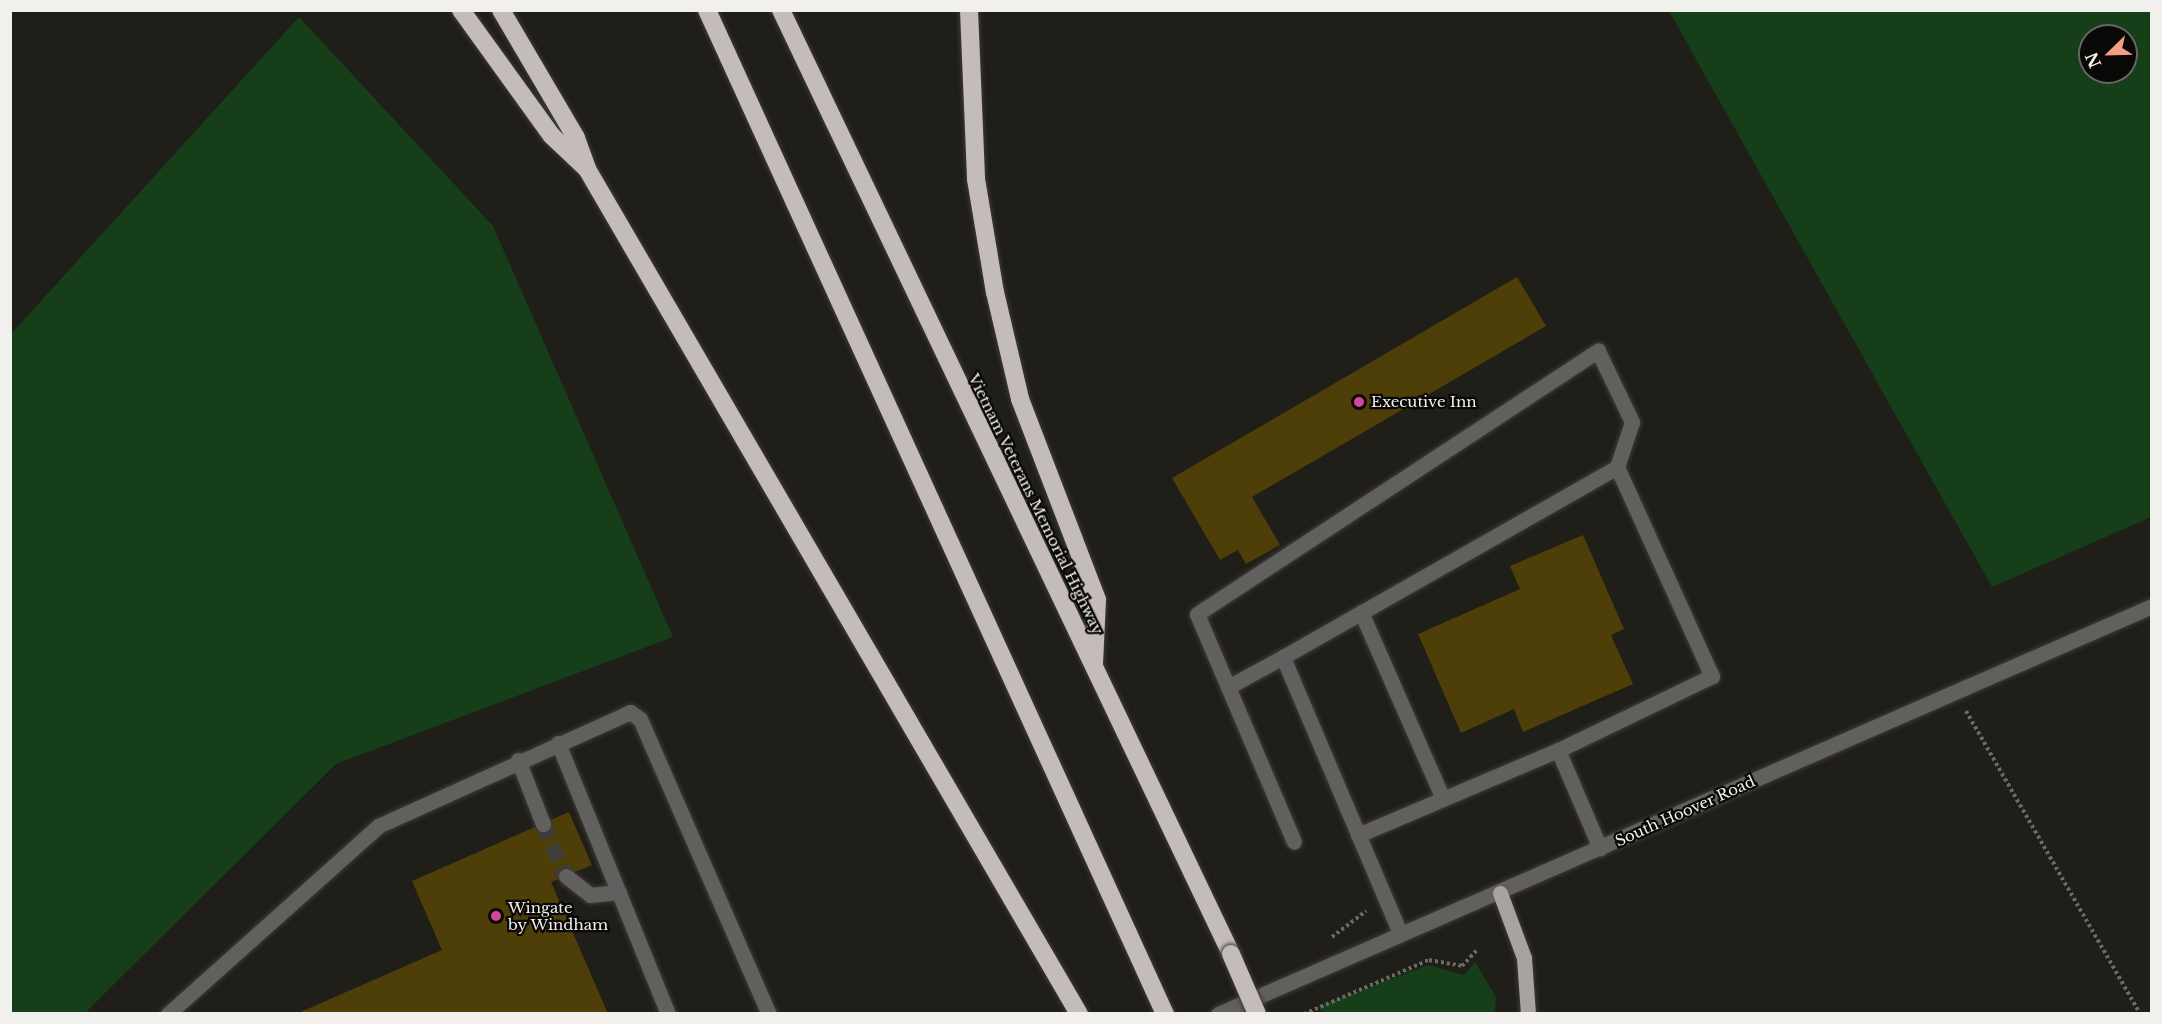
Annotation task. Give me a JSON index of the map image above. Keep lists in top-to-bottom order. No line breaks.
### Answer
{"streets":{"highway":["Vietnam Veterans Memorial Highway"],"street":["South Hoover Road"]},"places":["Executive Inn","Wingate by Windham"],"north":"bottom left"}
